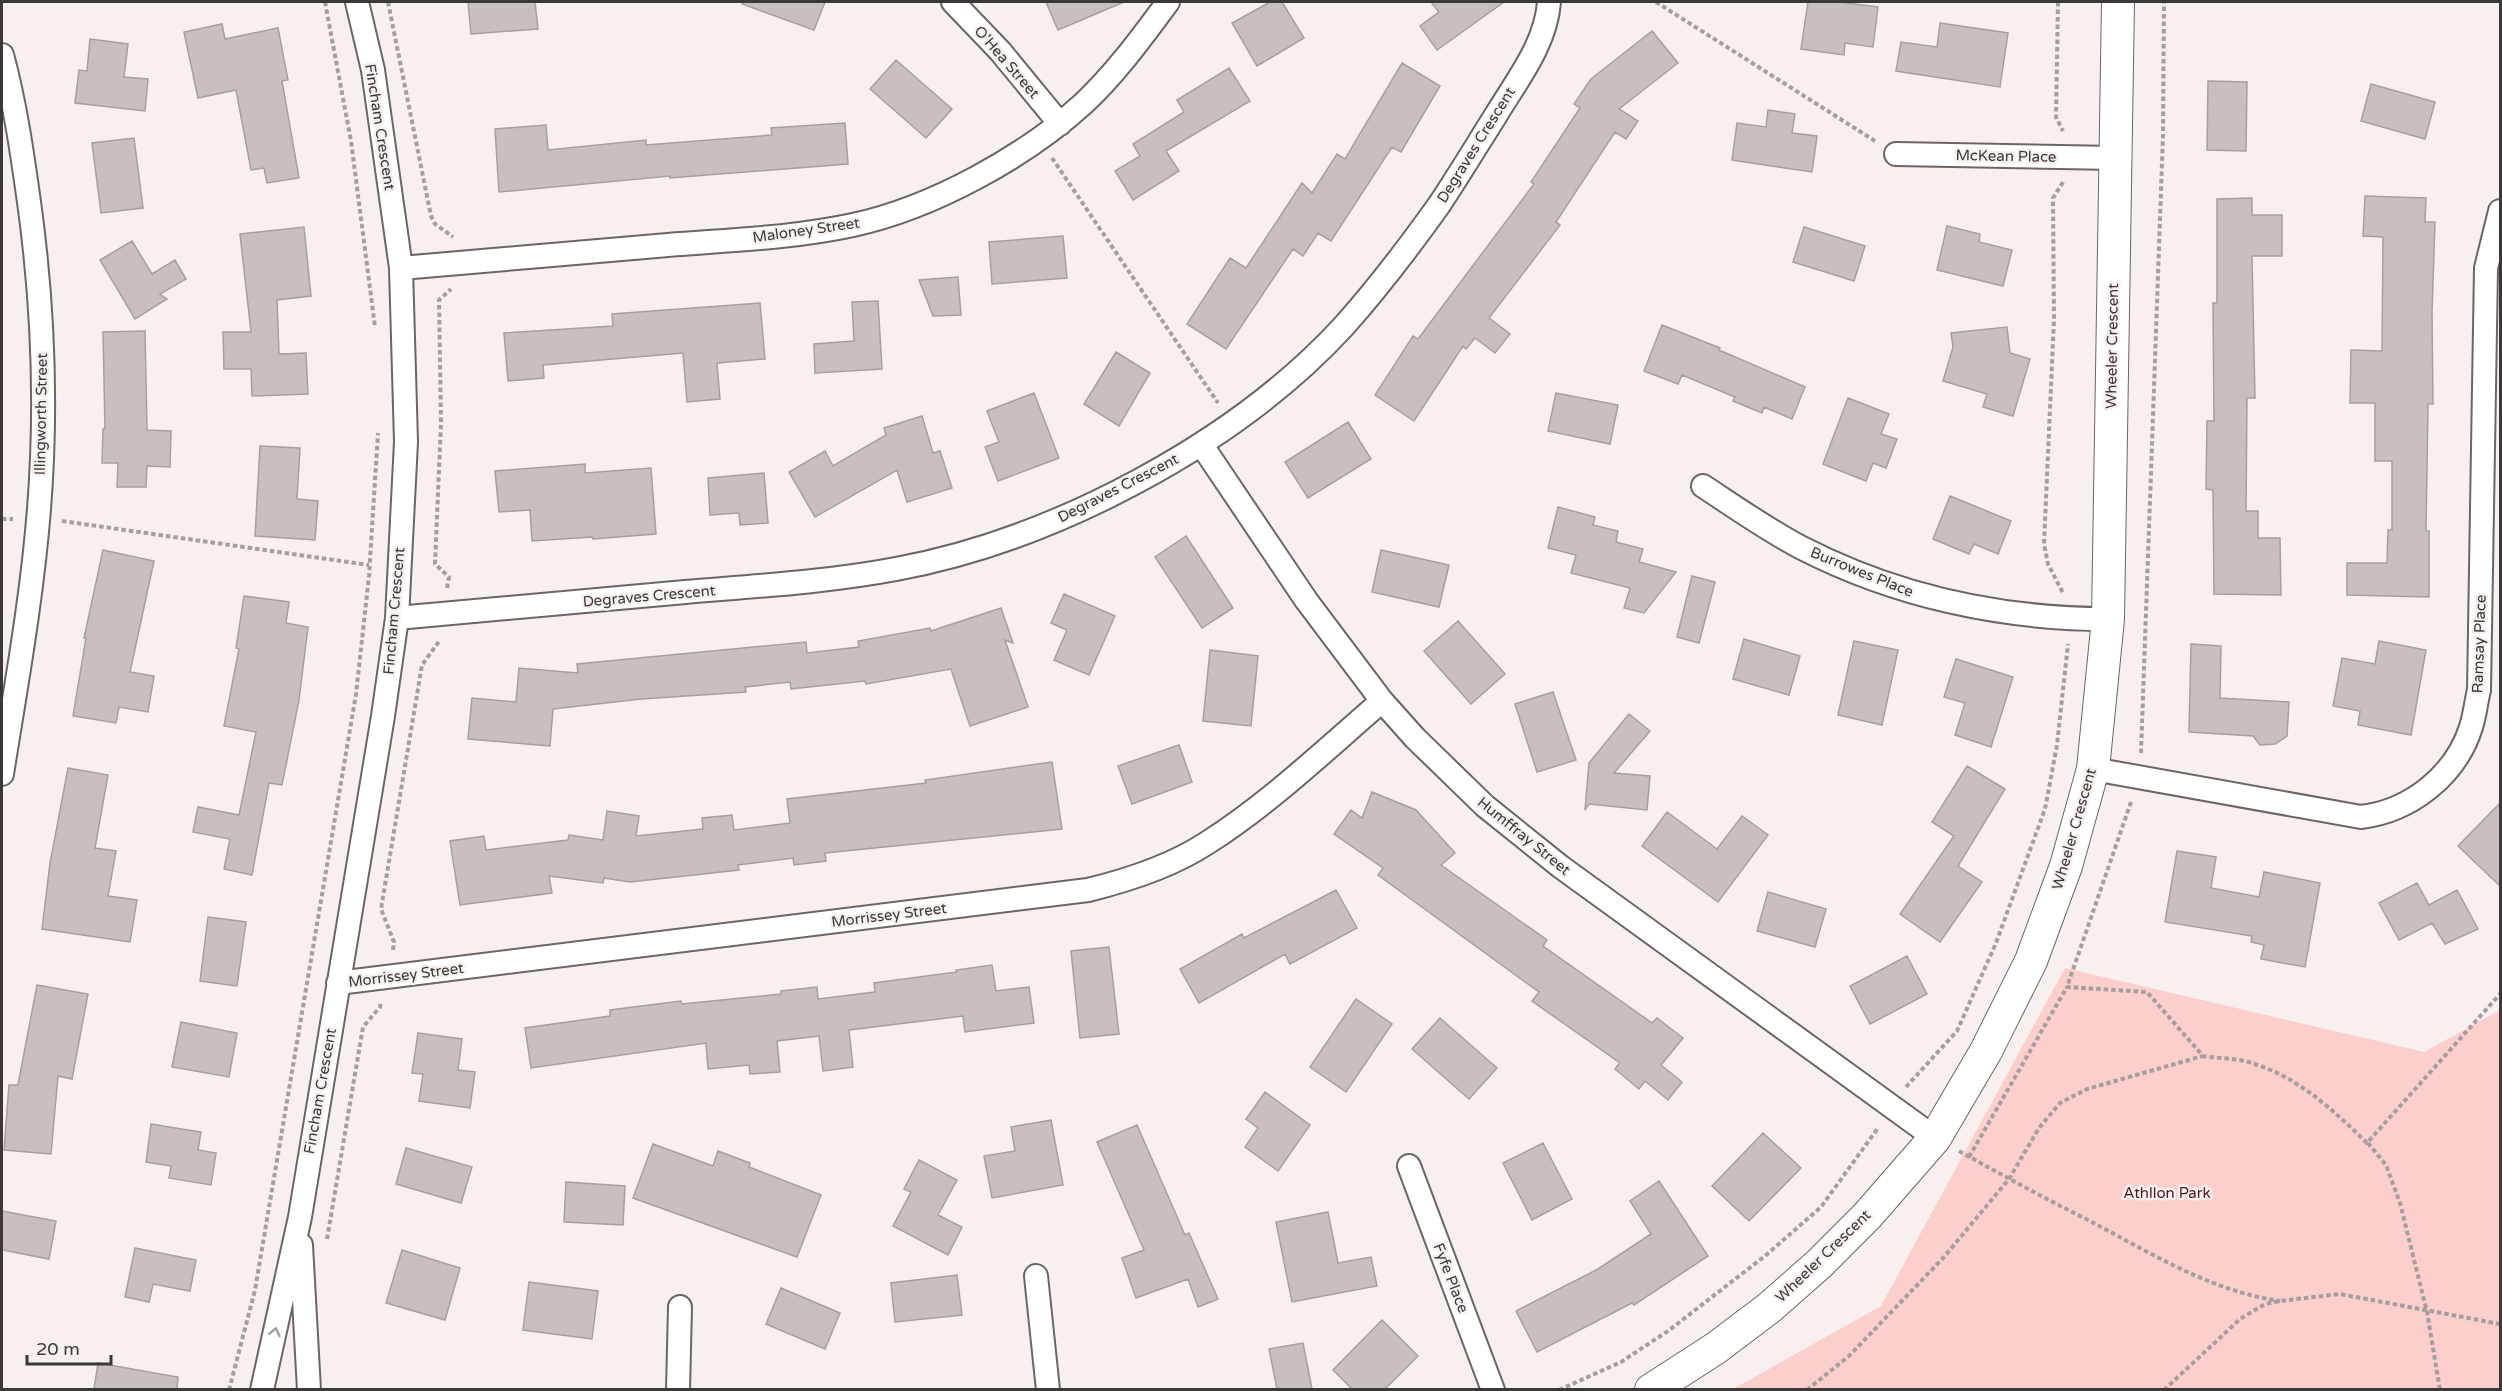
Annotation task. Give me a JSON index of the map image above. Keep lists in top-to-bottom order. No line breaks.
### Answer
{"streets":{"street":["O'Hea Street","Fincham Crescent","Degraves Crescent","McKean Place","Maloney Street","Wheeler Crescent","Illingworth Street","Burrowes Place","Ramsay Place","Humffray Street","Morrissey Street","Fyfe Place"]},"crossings":[["O'Hea Street","Maloney Street"],["Fincham Crescent","Degraves Crescent"],["Fincham Crescent","Maloney Street"],["Fincham Crescent","Morrissey Street"],["Degraves Crescent","Humffray Street"],["McKean Place","Wheeler Crescent"],["Wheeler Crescent","Burrowes Place"],["Wheeler Crescent","Ramsay Place"],["Wheeler Crescent","Humffray Street"],["Humffray Street","Morrissey Street"]],"parks":["Athllon Park"],"scale_bar":"20 m"}
